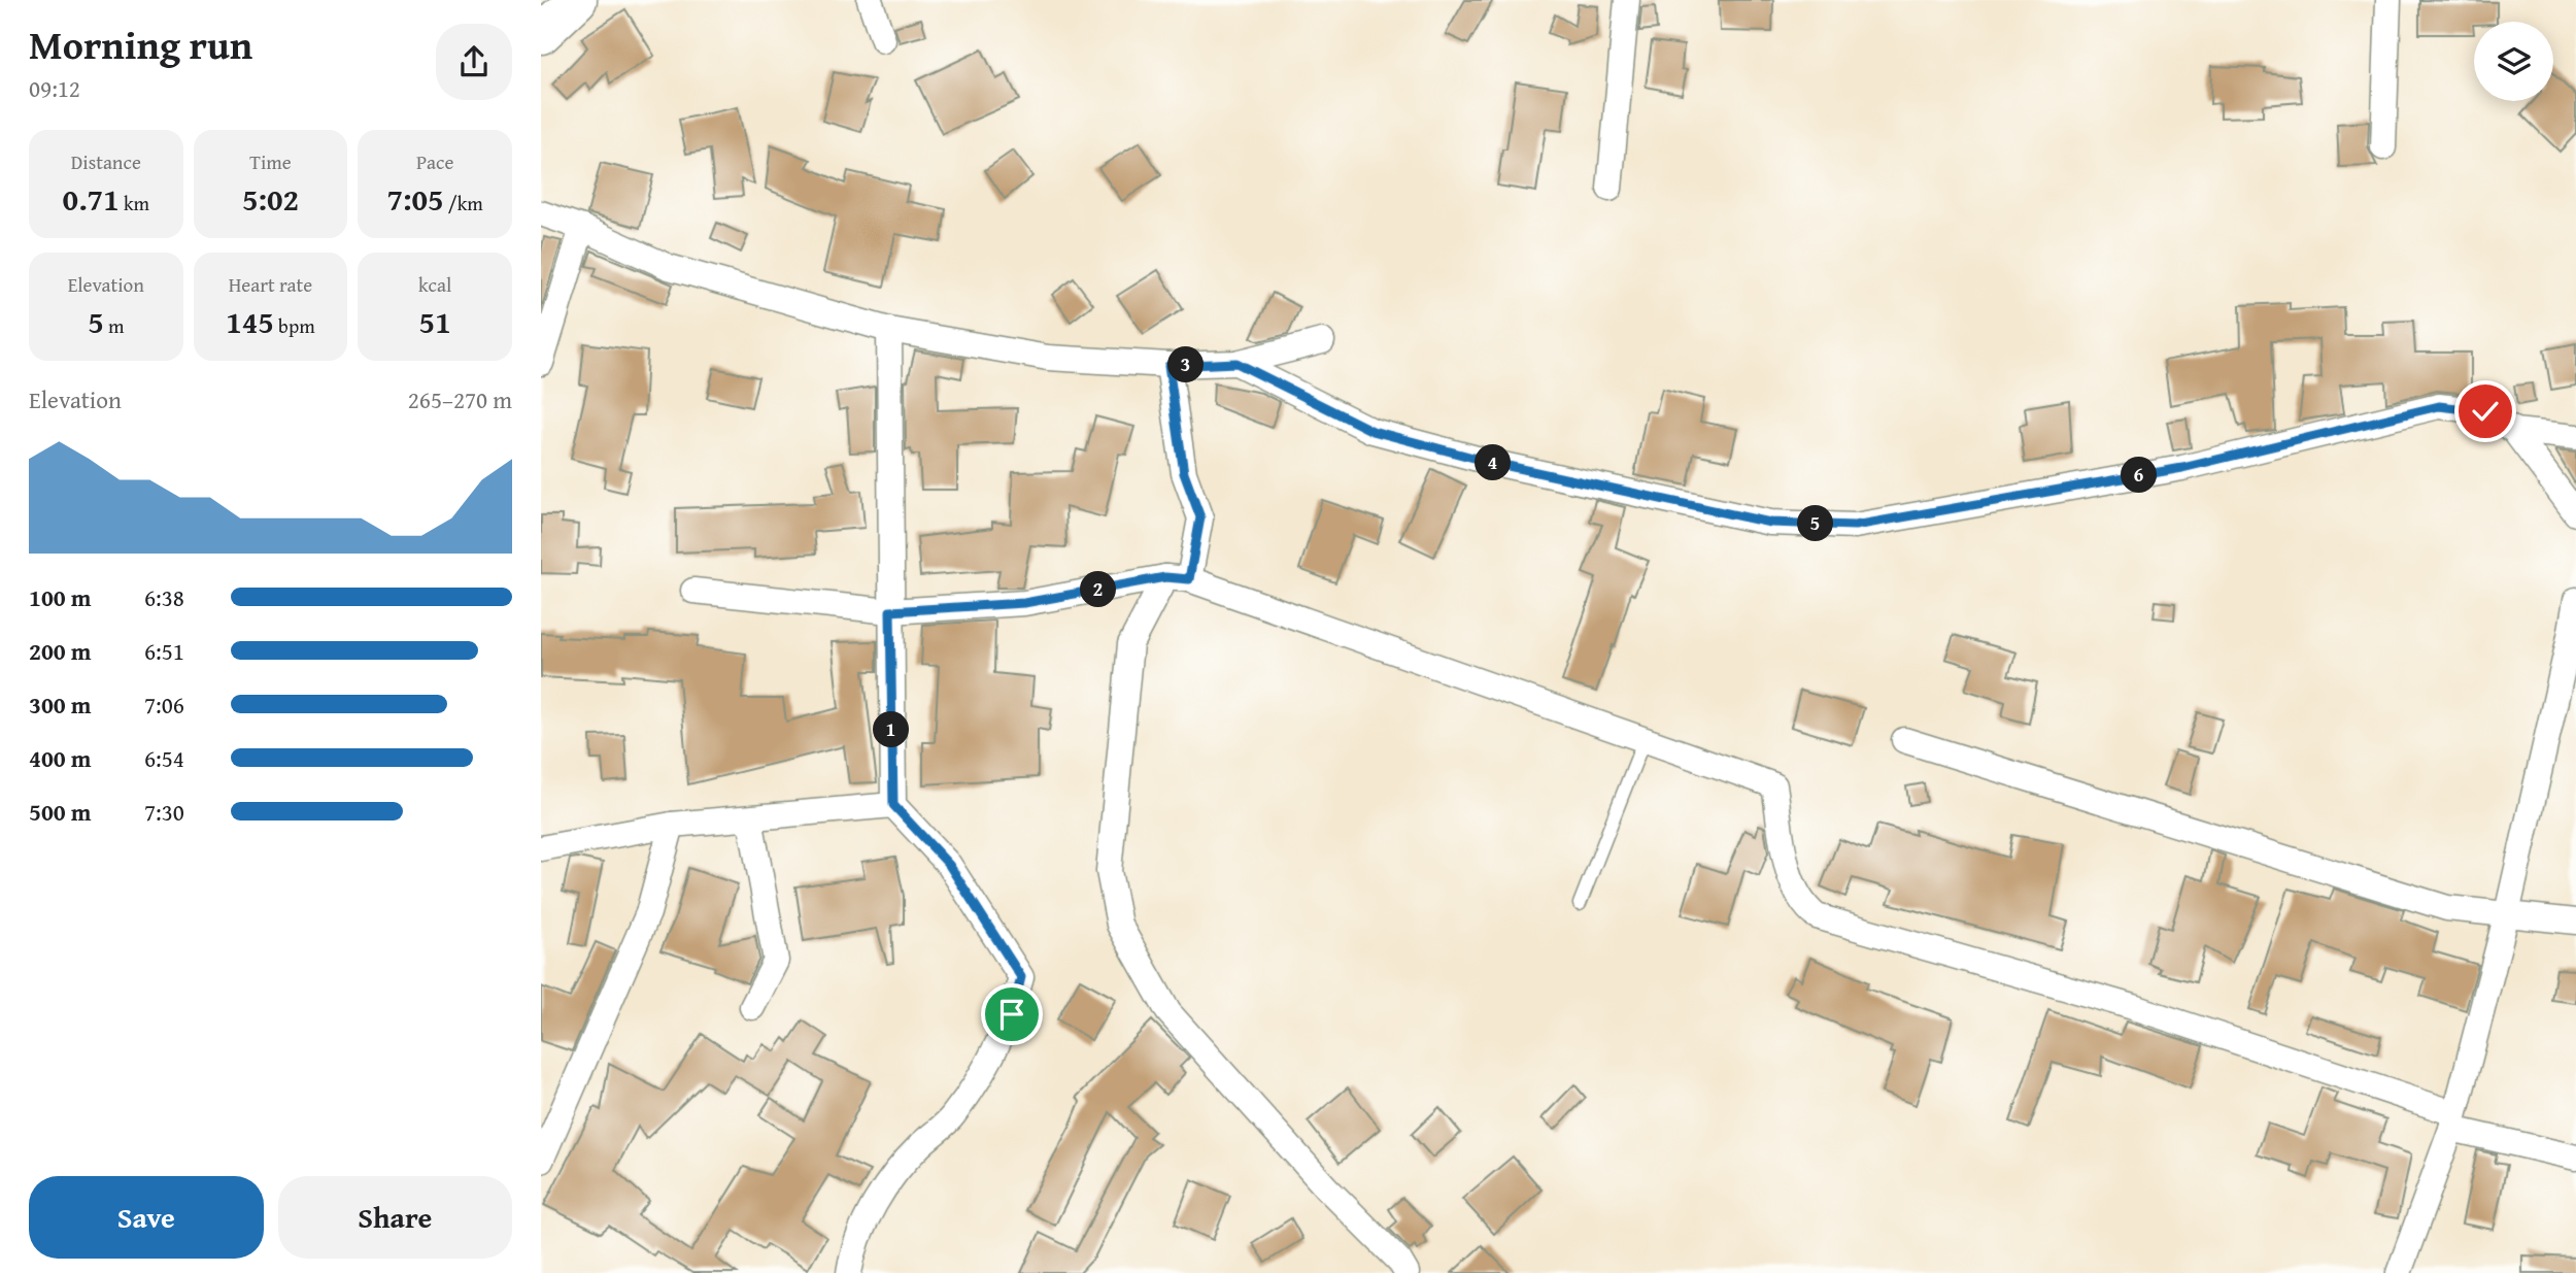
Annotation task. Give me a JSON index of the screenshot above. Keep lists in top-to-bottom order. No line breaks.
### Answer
{"page":{"heading":["Morning run","09:12"],"stats":[["Distance","0.71 km"],["Time","5:02"],["Pace","7:05 /km"],["Elevation","5 m"],["Heart rate","145 bpm"],["kcal","51"]],"pins":["3","4","6","5","2","1"],"chart":["Elevation","265–270 m"],"list":[{"name":"100 m","note":"6:38"},{"name":"200 m","note":"6:51"},{"name":"300 m","note":"7:06"},{"name":"400 m","note":"6:54"},{"name":"500 m","note":"7:30"}],"buttons":["Save","Share"]}}
